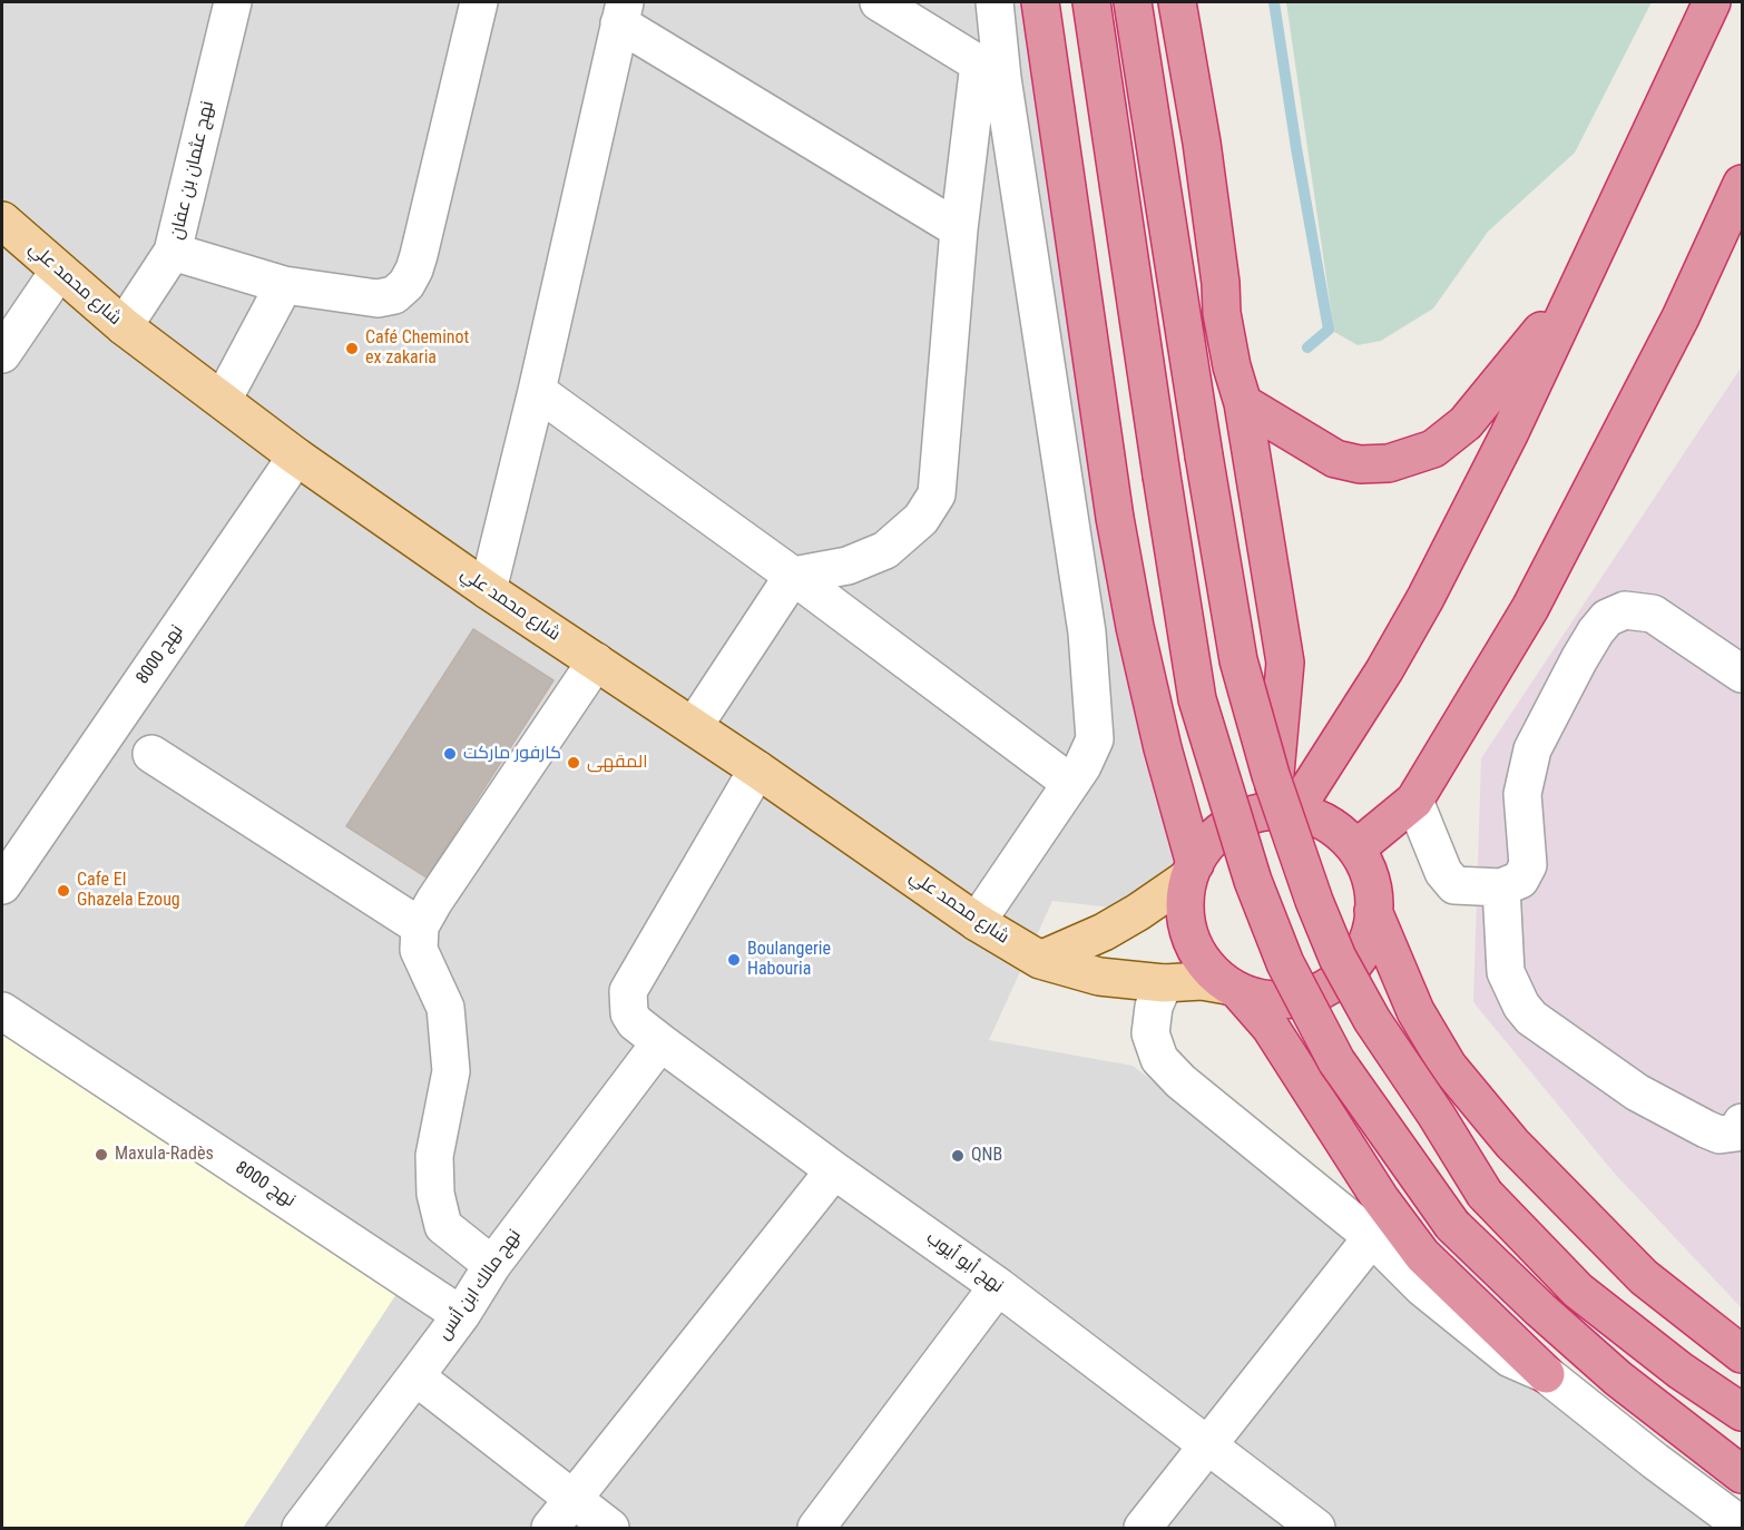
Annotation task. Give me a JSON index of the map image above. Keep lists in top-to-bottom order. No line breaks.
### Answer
{"streets":{"main road":["شارع محمد علي"],"street":["نهج عثمان بن عفان","نهج 8000","نهج أبو أيوب","نهج مالك ابن أنس"]},"crossings":[["نهج عثمان بن عفان","شارع محمد علي"],["شارع محمد علي","نهج 8000"],["شارع محمد علي","نهج أبو أيوب"],["نهج 8000","نهج مالك ابن أنس"],["نهج أبو أيوب","نهج مالك ابن أنس"]],"places":["Café Cheminot ex zakaria","كارفور ماركت","المقهى","Cafe El Ghazela Ezoug","Boulangerie Habouria","Maxula-Radès","QNB"]}
